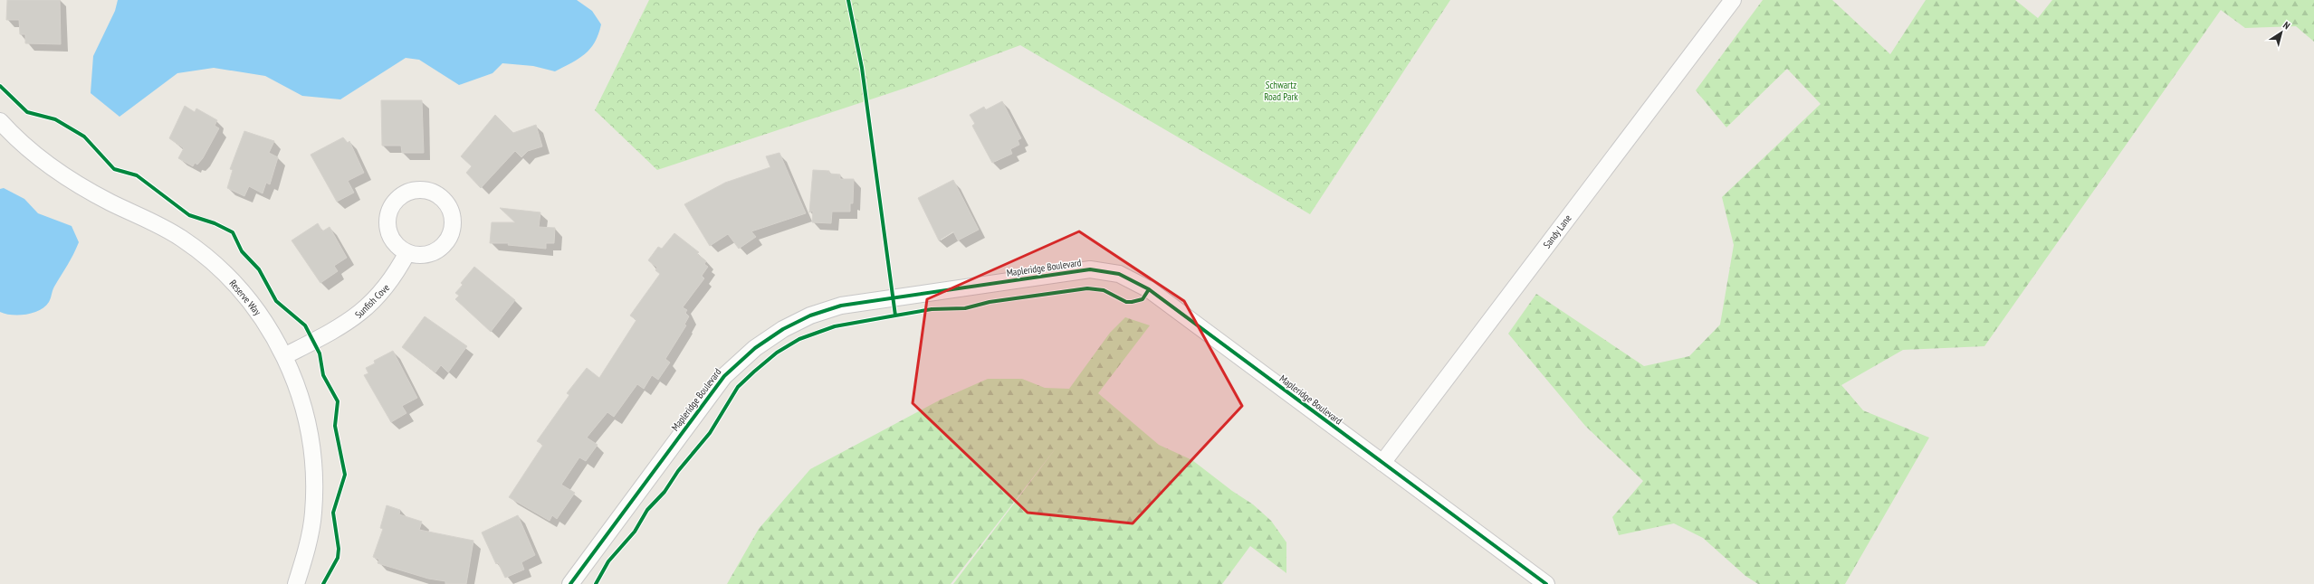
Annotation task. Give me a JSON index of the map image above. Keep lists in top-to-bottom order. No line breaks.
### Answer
{"streets":{"street":["Sandy Lane","Mapleridge Boulevard","Reserve Way","Sunfish Cove"]},"crossings":[["Sandy Lane","Mapleridge Boulevard"],["Reserve Way","Sunfish Cove"]],"parks":["Schwartz Road Park"],"north":"top right"}
